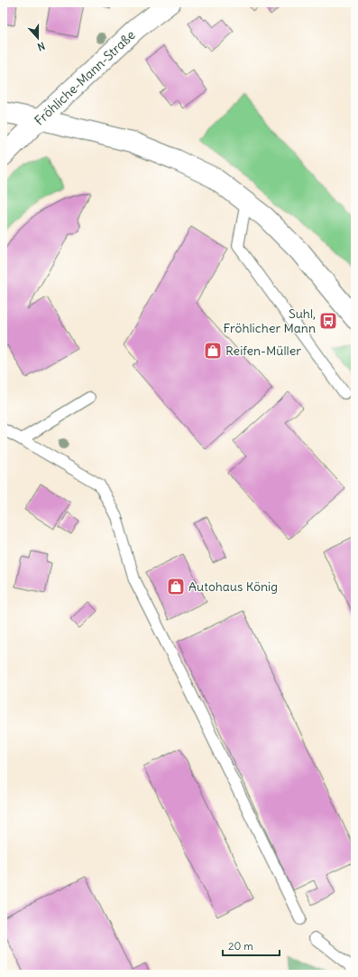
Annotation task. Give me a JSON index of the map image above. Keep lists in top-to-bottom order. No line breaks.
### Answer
{"streets":{"street":["Fröhliche-Mann-Straße"]},"places":{"bus stop":["Suhl, Fröhlicher Mann"],"shop":["Reifen-Müller","Autohaus König"]},"scale_bar":"20 m","north":"bottom"}
